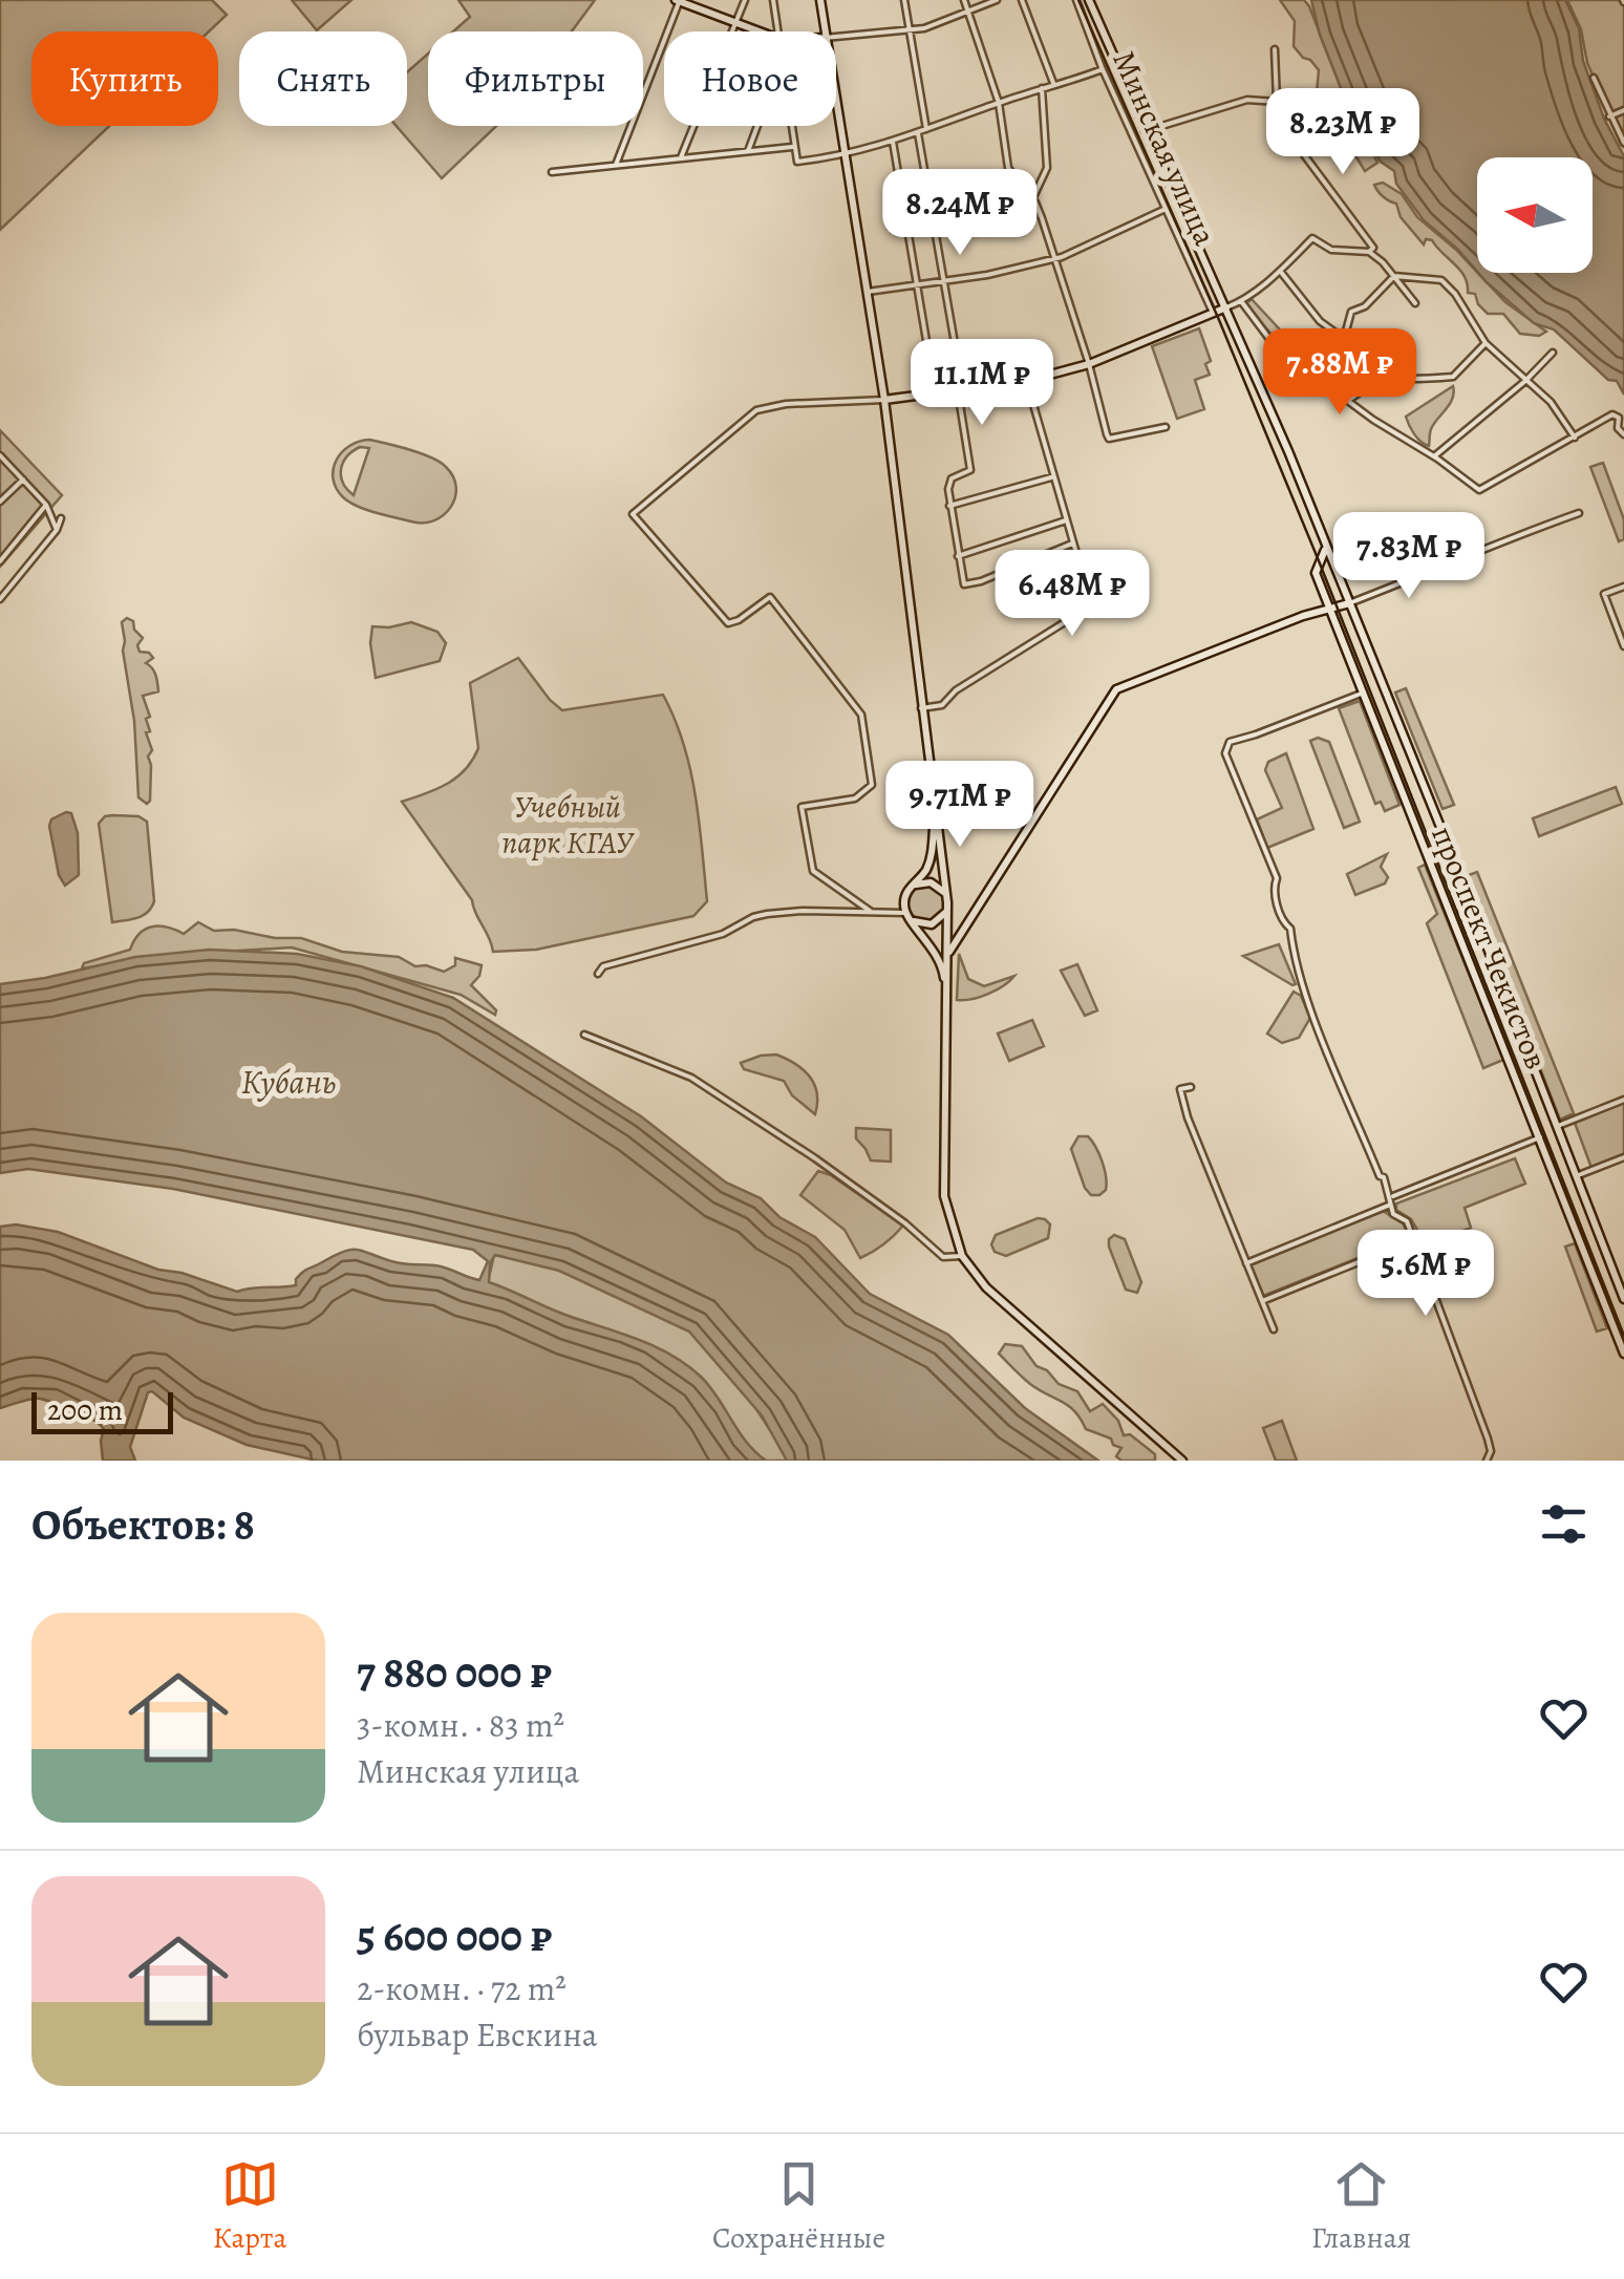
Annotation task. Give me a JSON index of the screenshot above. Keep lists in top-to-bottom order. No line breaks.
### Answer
{"streets":{"main road":["Минская улица","проспект Чекистов"]},"crossings":[["Минская улица","проспект Чекистов"]],"water":["Кубань"],"parks":["Учебный парк КГАУ"],"scale_bar":"200 m","north":"left","page":{"chip":["Купить","Снять","Фильтры","Новое"],"price":["8.23M ₽","8.24M ₽","7.88M ₽","11.1M ₽","7.83M ₽","6.48M ₽","9.71M ₽","5.6M ₽"],"scale":"200 m","heading":"Объектов: 8","list":[{"name":"7 880 000 ₽","note":"3-комн. · 83 m² · Минская улица"},{"name":"5 600 000 ₽","note":"2-комн. · 72 m² · бульвар Евскина"}],"tabs":["Карта","Сохранённые","Главная"]}}
